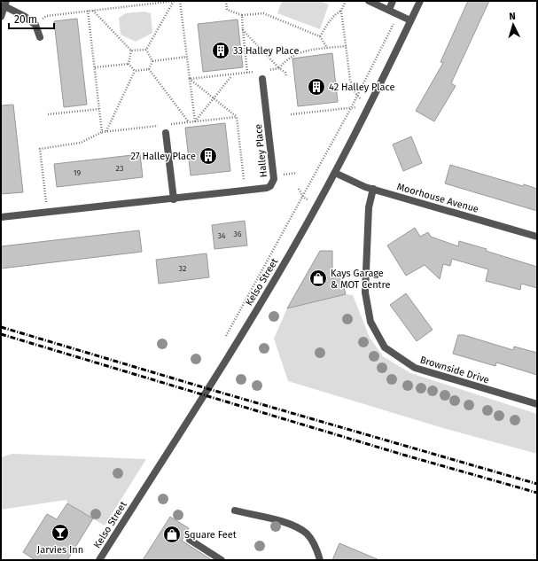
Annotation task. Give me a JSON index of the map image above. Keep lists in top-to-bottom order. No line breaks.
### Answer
{"streets":{"street":["Halley Place","Moorhouse Avenue","Kelso Street","Brownside Drive"]},"crossings":[["Moorhouse Avenue","Kelso Street"],["Moorhouse Avenue","Brownside Drive"]],"places":{"building":["33 Halley Place","42 Halley Place","27 Halley Place"],"shop":["Kays Garage & MOT Centre","Square Feet"],"bar":["Jarvies Inn"]},"house_numbers":["23","19","36","34","32"],"scale_bar":"20 m","north":"top"}
